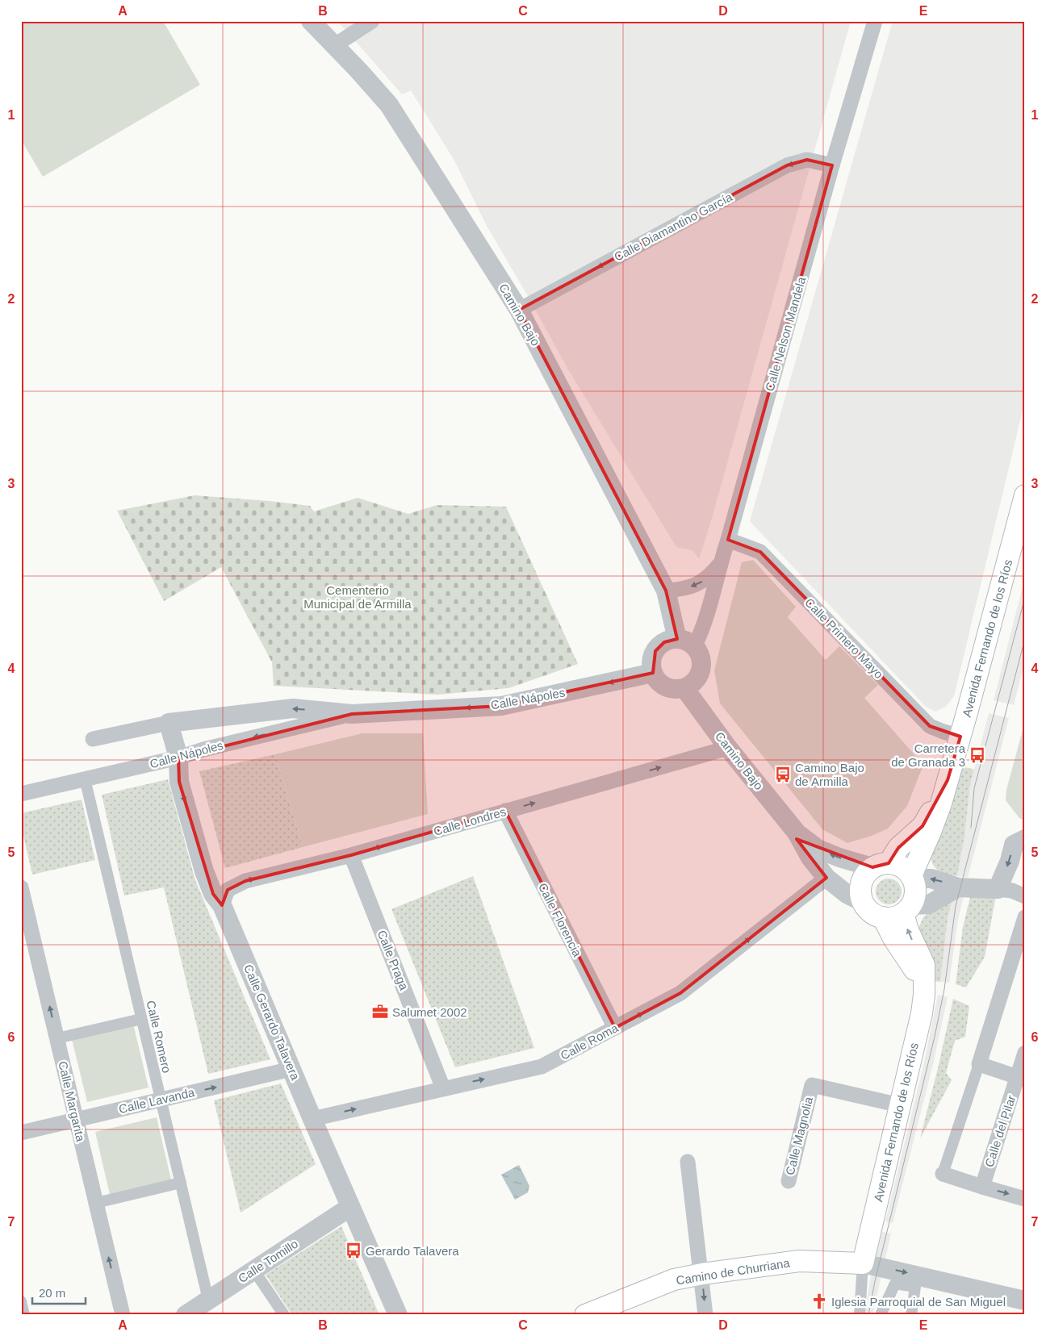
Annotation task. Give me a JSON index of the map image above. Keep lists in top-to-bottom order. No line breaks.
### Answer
{"streets":{"main road":["Avenida Fernando de los Ríos","Camino de Churriana"],"street":["Calle Diamantino García","Camino Bajo","Calle Nelson Mandela","Calle Primero Mayo","Calle Nápoles","Calle Londres","Calle Florencia","Calle Praga","Calle Gerardo Talavera","Calle Romero","Calle Roma","Calle Lavanda","Calle Margarita","Calle del Pilar","Calle Magnolia","Calle Tomillo"]},"crossings":[["Calle Diamantino García","Camino Bajo"],["Calle Diamantino García","Calle Nelson Mandela"],["Camino Bajo","Calle Nelson Mandela"],["Camino Bajo","Avenida Fernando de los Ríos"],["Camino Bajo","Calle Nápoles"],["Camino Bajo","Calle Londres"],["Camino Bajo","Calle Roma"],["Calle Nelson Mandela","Calle Primero Mayo"],["Calle Nelson Mandela","Calle Nápoles"],["Calle Primero Mayo","Avenida Fernando de los Ríos"],["Avenida Fernando de los Ríos","Calle Magnolia"],["Avenida Fernando de los Ríos","Camino de Churriana"],["Calle Nápoles","Calle Gerardo Talavera"],["Calle Nápoles","Calle Romero"],["Calle Londres","Calle Florencia"],["Calle Londres","Calle Praga"],["Calle Londres","Calle Gerardo Talavera"],["Calle Florencia","Calle Roma"],["Calle Praga","Calle Roma"],["Calle Gerardo Talavera","Calle Roma"],["Calle Gerardo Talavera","Calle Lavanda"],["Calle Gerardo Talavera","Calle Tomillo"],["Calle Romero","Calle Lavanda"],["Calle Romero","Calle Tomillo"],["Calle Lavanda","Calle Margarita"]],"one_way":["Calle Diamantino García","Calle Nápoles","Calle Londres","Calle Roma","Calle Lavanda","Calle Margarita"],"parks":["Cementerio Municipal de Armilla"],"places":{"bus stop":["Carretera de Granada 3","Camino Bajo de Armilla","Gerardo Talavera"],"office":["Salumet 2002"],"church":["Iglesia Parroquial de San Miguel"]},"scale_bar":"20 m","grid":{"columns":["A","B","C","D","E"],"rows":["1","2","3","4","5","6","7"]}}
